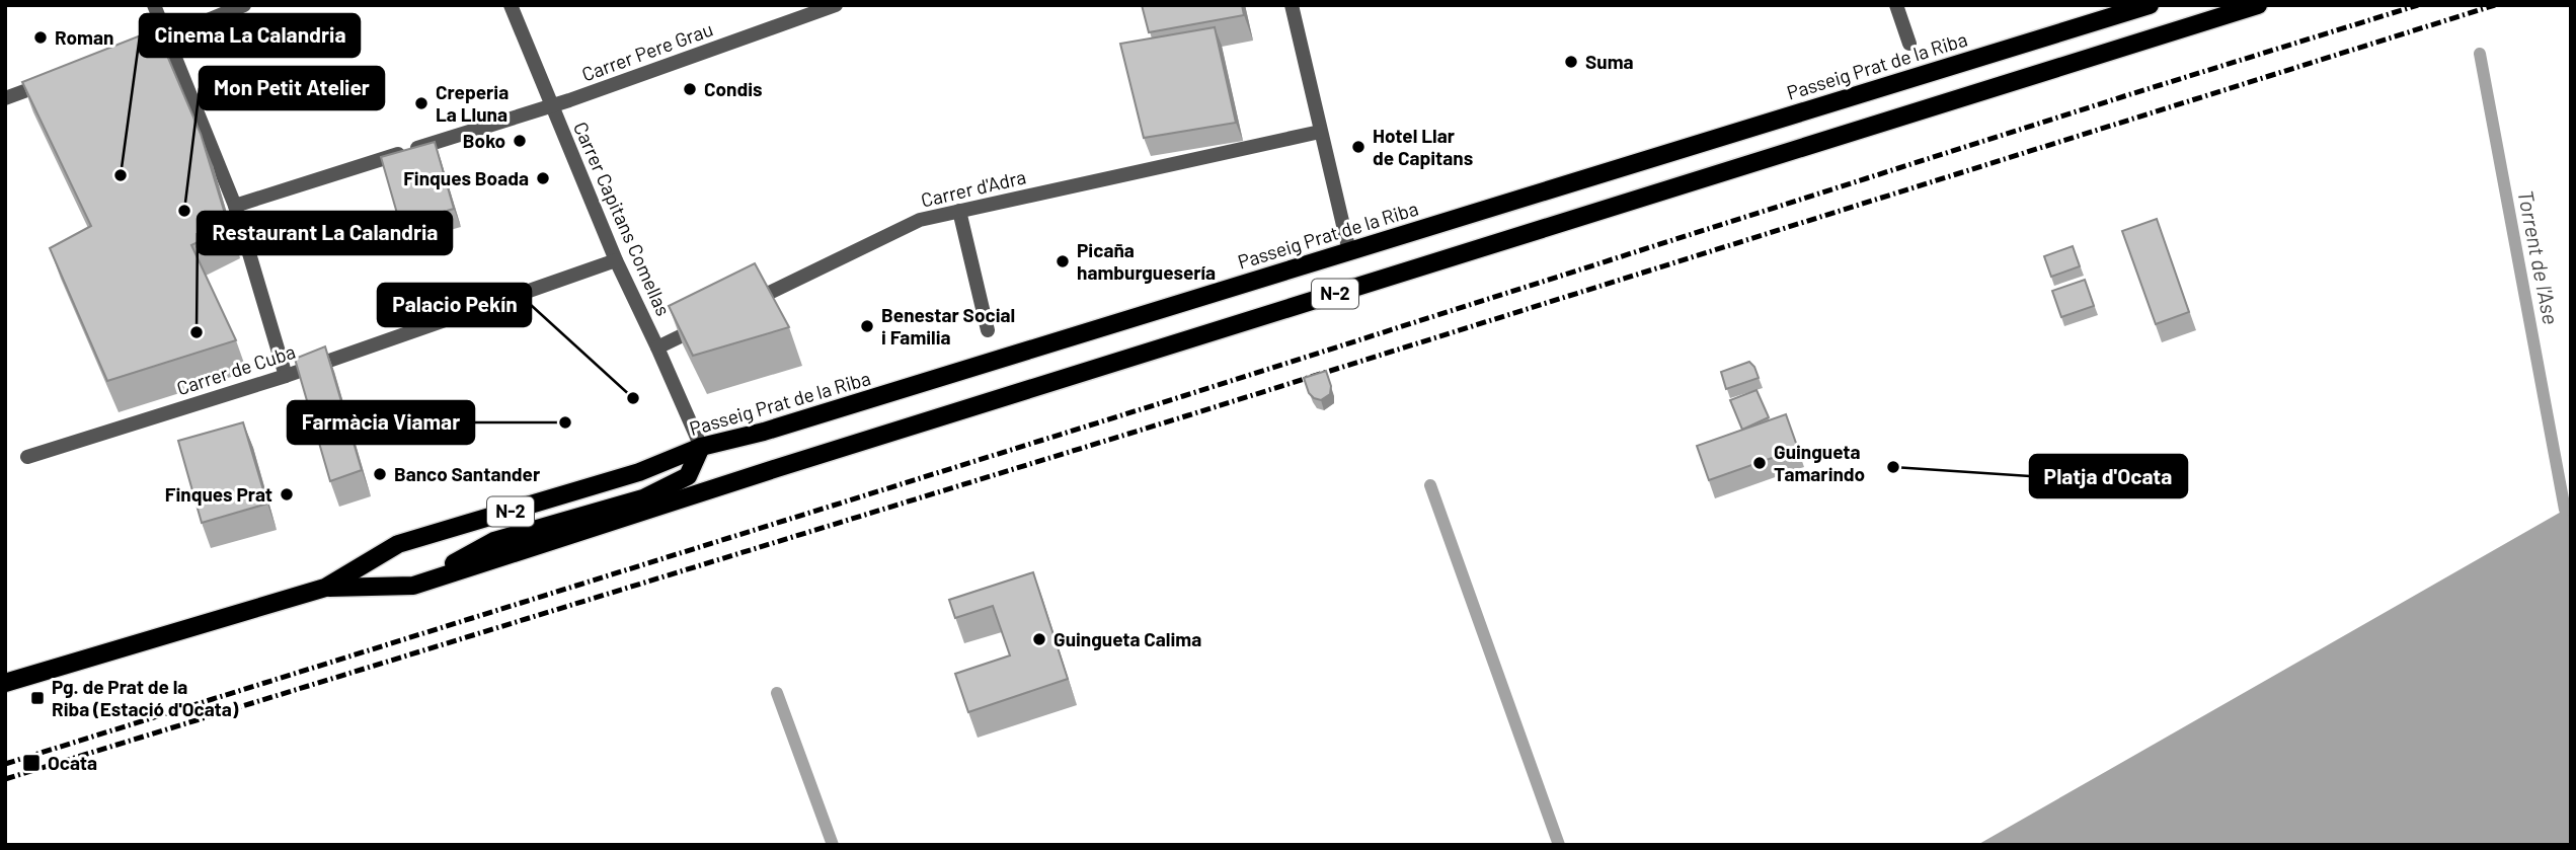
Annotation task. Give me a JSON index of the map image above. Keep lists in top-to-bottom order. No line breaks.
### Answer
{"streets":{"main road":["Passeig Prat de la Riba","N-2"],"street":["Carrer Pere Grau","Carrer d'Adra","Carrer Capitans Comellas","Carrer de Cuba"]},"crossings":[["Carrer Pere Grau","Carrer Capitans Comellas"],["Passeig Prat de la Riba","Carrer Capitans Comellas"],["Passeig Prat de la Riba","N-2"],["Carrer Capitans Comellas","N-2"],["Carrer Capitans Comellas","Carrer de Cuba"]],"water":["Torrent de l'Ase"],"places":{"other":["Roman","Suma","Condis","Creperia La Lluna","Boko","Hotel Llar de Capitans","Cinema La Calandria","Finques Boada","Mon Petit Atelier","Picaña hamburguesería","Benestar Social i Familia","Restaurant La Calandria","Palacio Pekín","Farmàcia Viamar","Guingueta Tamarindo","Platja d'Ocata","Banco Santander","Finques Prat","Guingueta Calima"],"transit":["Pg. de Prat de la Riba (Estació d'Ocata)","Ocata"]}}
